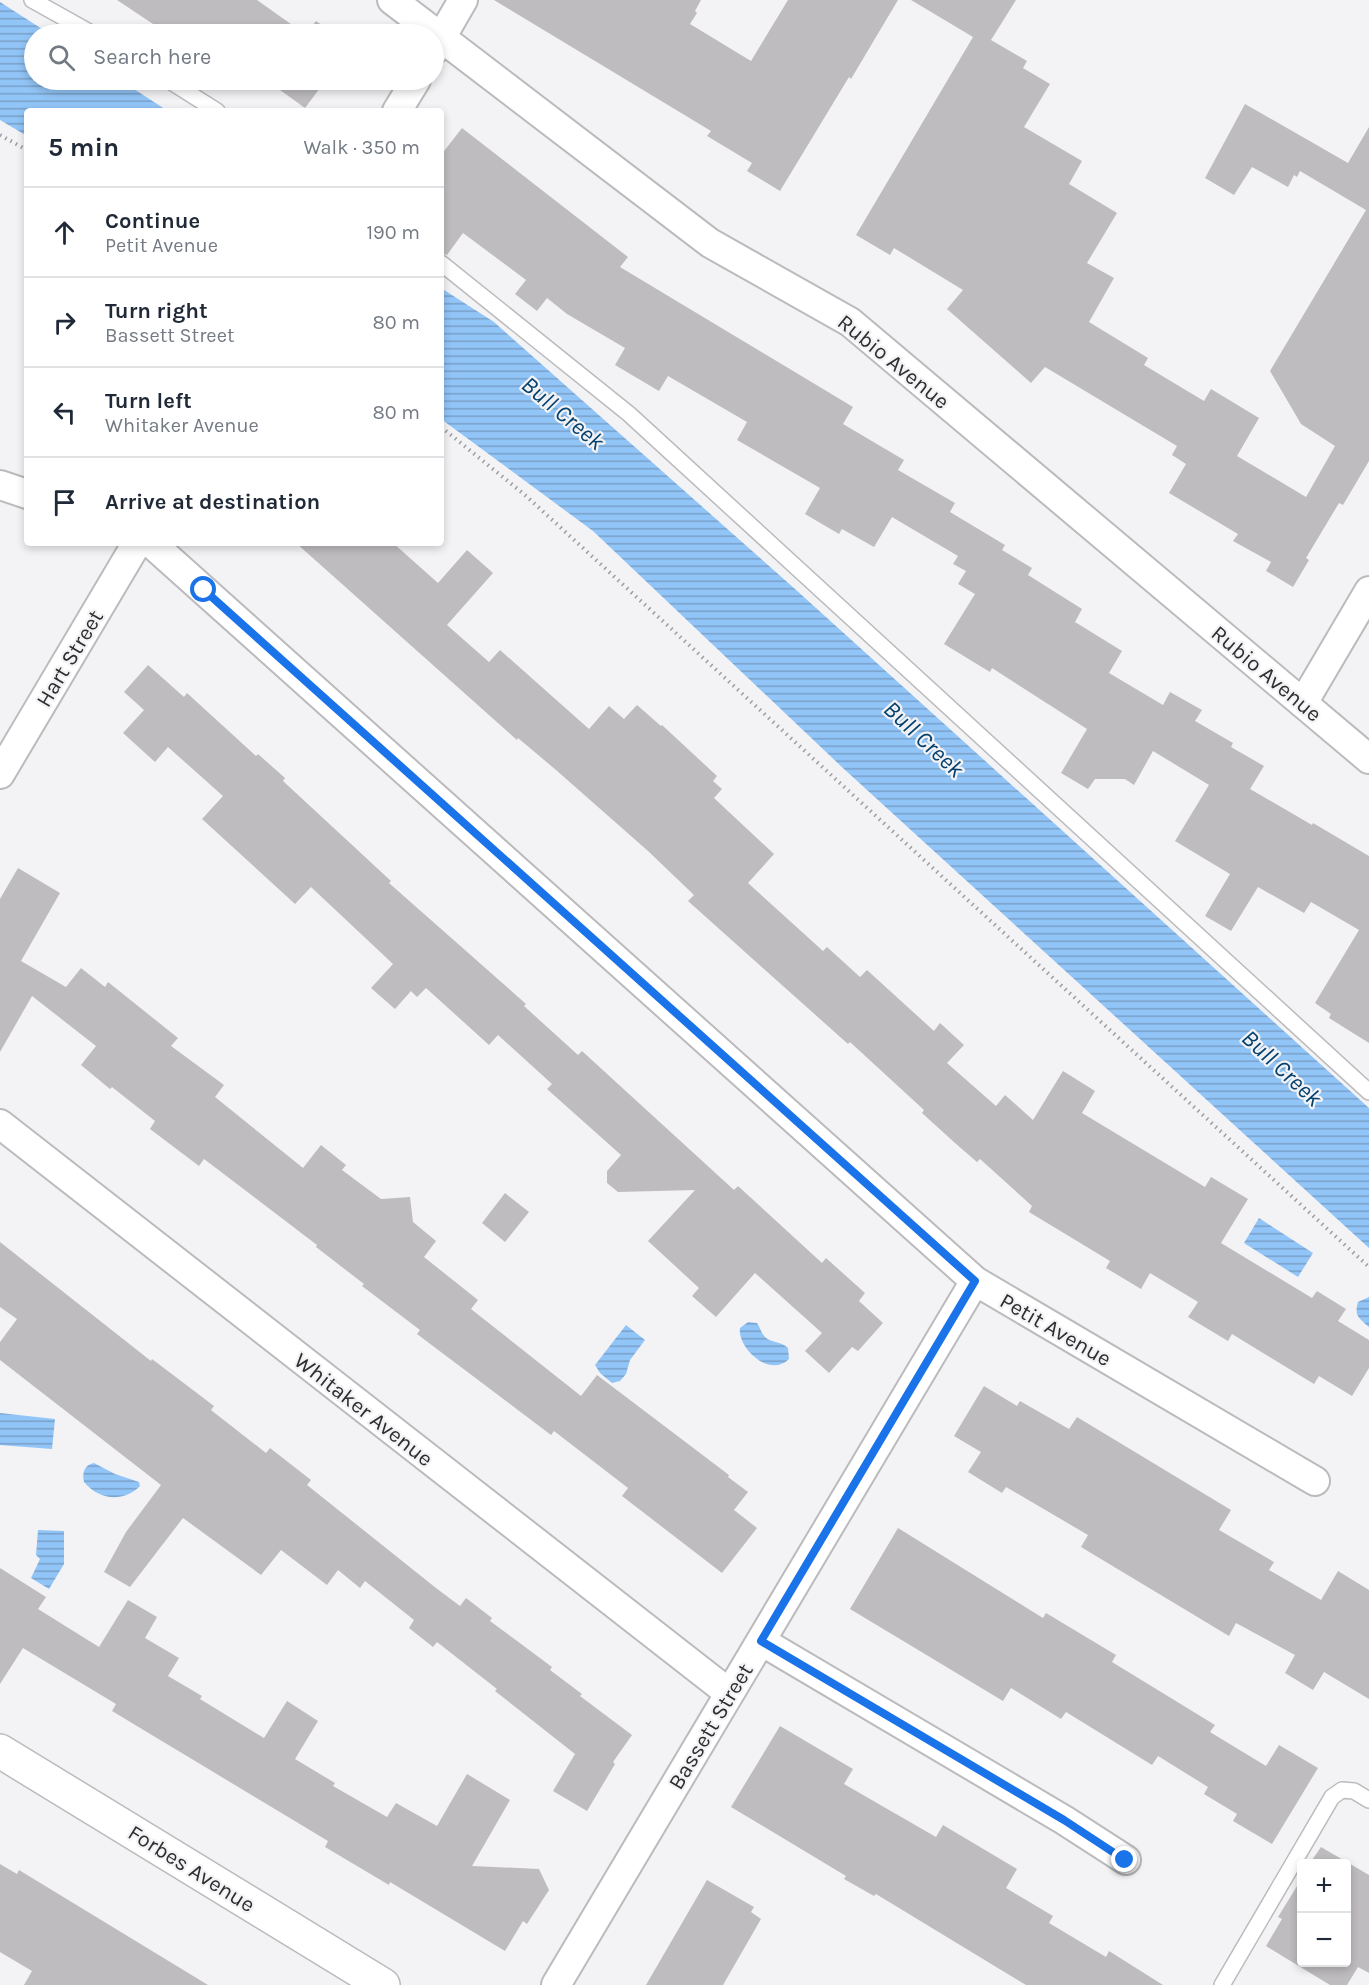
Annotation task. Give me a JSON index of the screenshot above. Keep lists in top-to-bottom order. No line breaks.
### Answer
{"streets":{"street":["Rubio Avenue","Hart Street","Petit Avenue","Whitaker Avenue","Bassett Street","Forbes Avenue"]},"crossings":[["Petit Avenue","Bassett Street"],["Whitaker Avenue","Bassett Street"]],"water":["Bull Creek"],"page":{"search":"Search here","heading":["5 min","Walk · 350 m"],"list":[["Continue","Petit Avenue","190 m"],["Turn right","Bassett Street","80 m"],["Turn left","Whitaker Avenue","80 m"],"Arrive at destination"],"map_buttons":["+","−"]}}
